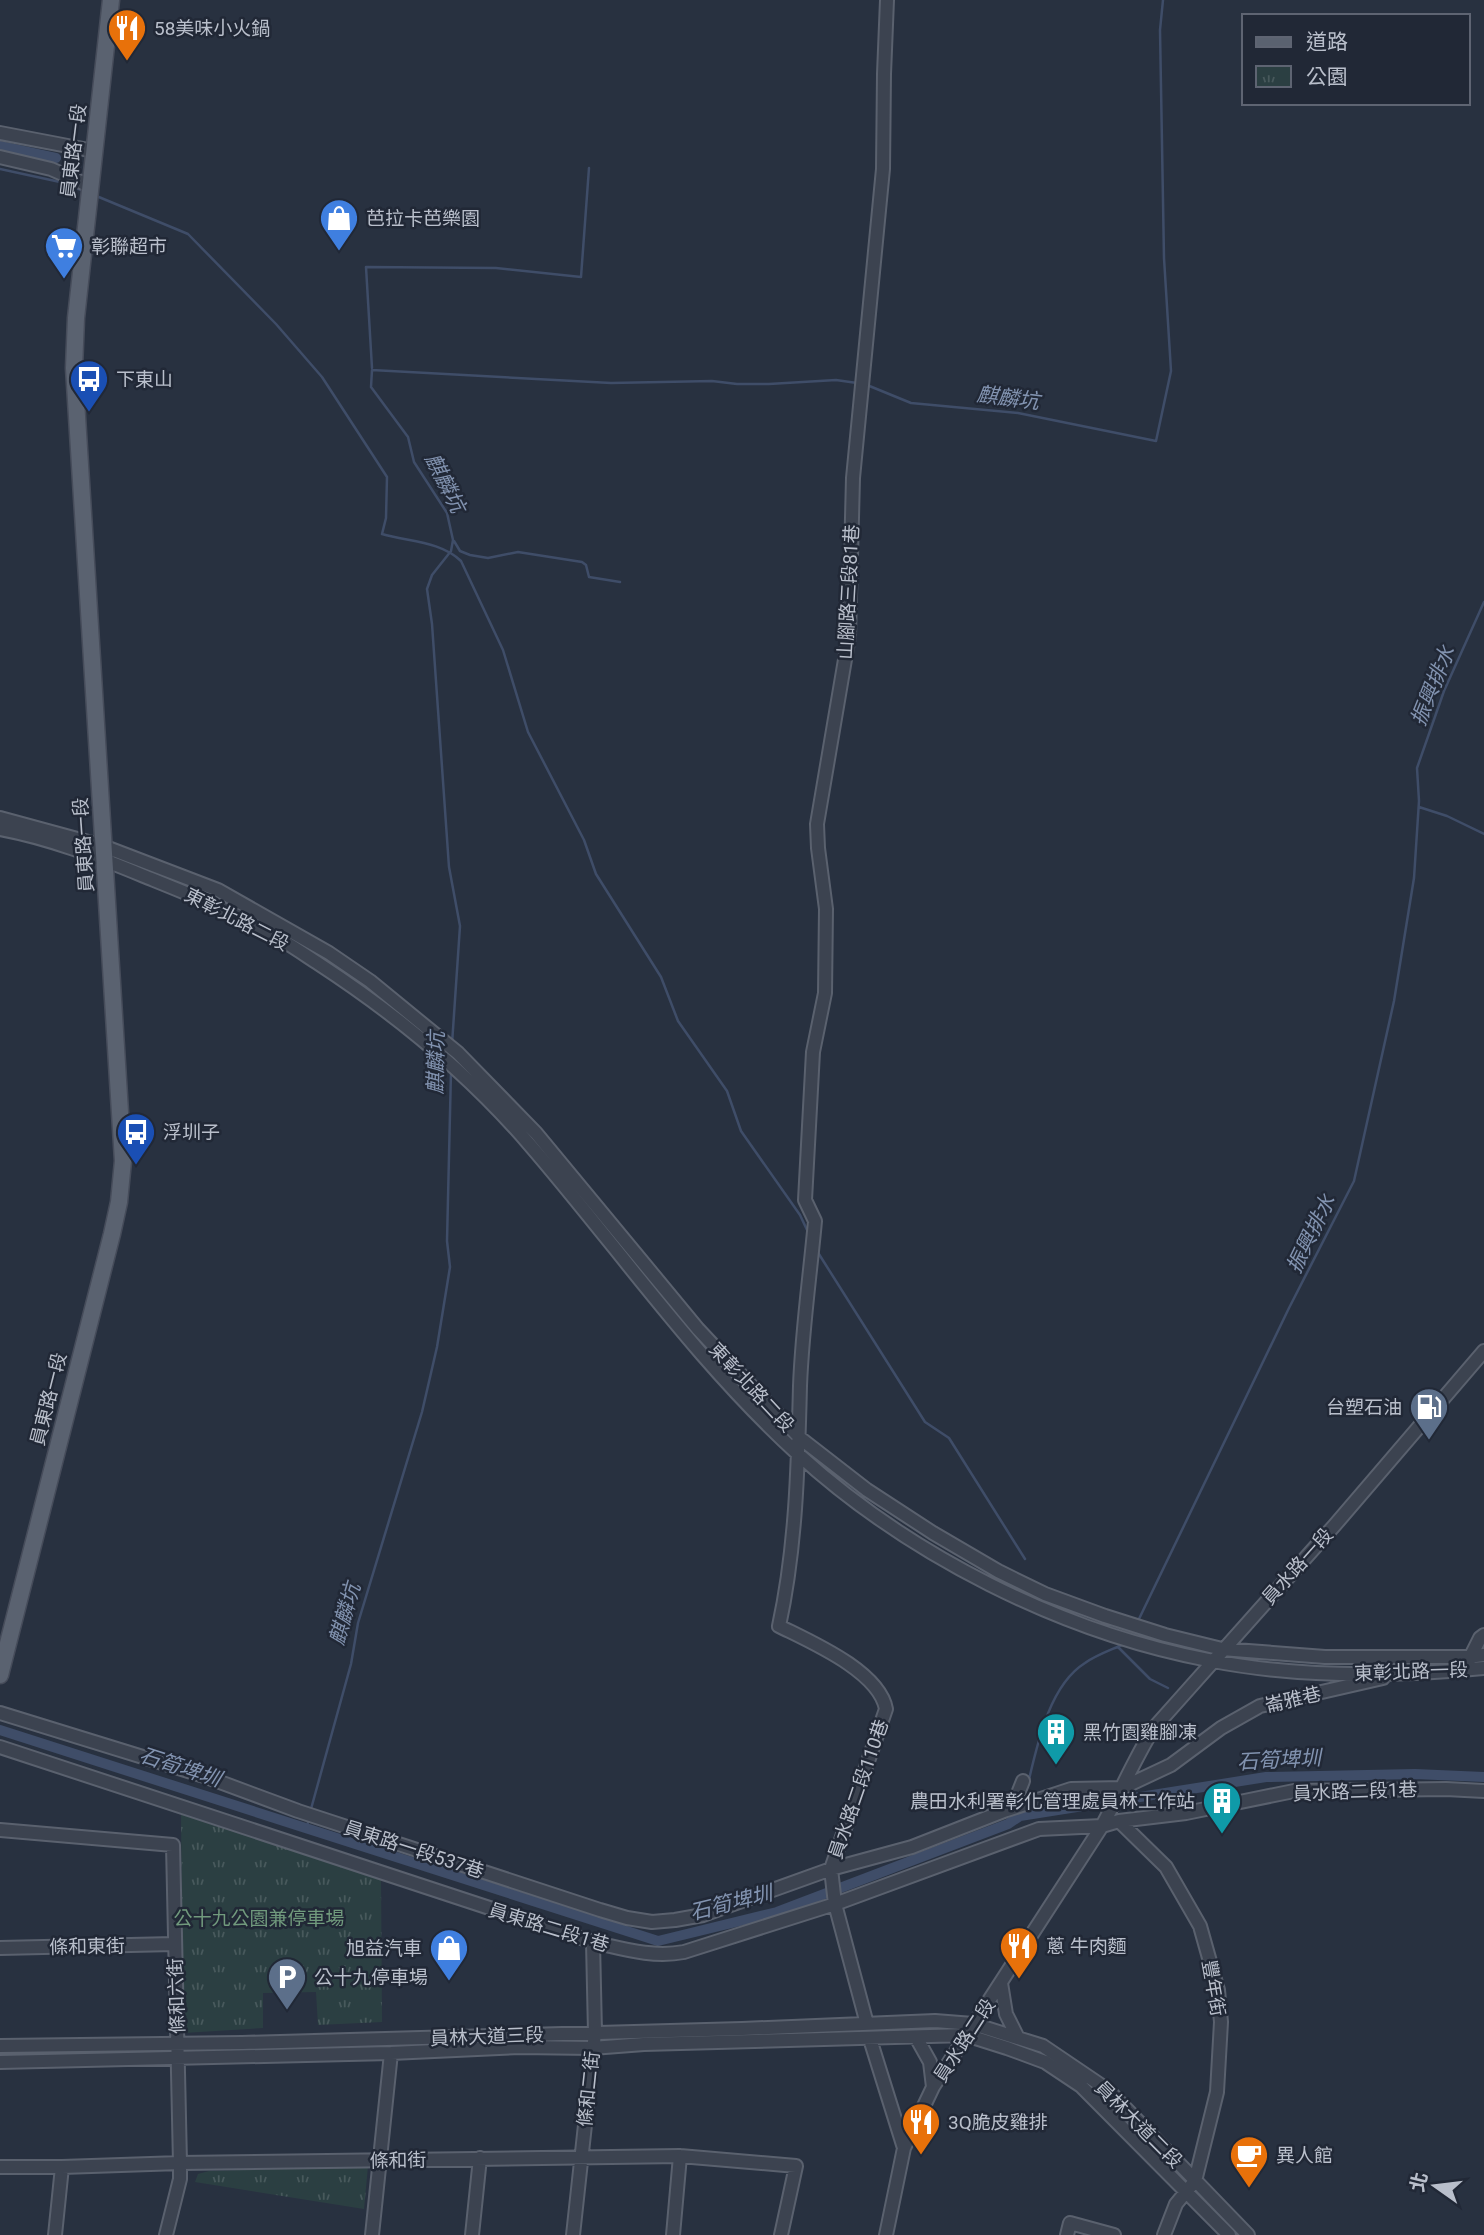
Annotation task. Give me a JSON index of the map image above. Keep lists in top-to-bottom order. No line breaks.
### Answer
{"streets":{"main road":["員東路一段"],"street":["山腳路三段81巷","東彰北路二段","員水路一段","東彰北路一段","崙雅巷","員水路二段110巷","員水路二段1巷","員東路一段537巷","員東路二段1巷","條和東街","豐年街","條和六街","員林大道三段","員水路二段","條和二街","員林大道二段","條和街"]},"crossings":[["員東路一段","東彰北路二段"],["山腳路三段81巷","東彰北路二段"],["東彰北路二段","員水路一段"],["東彰北路二段","東彰北路一段"],["東彰北路二段","員水路二段110巷"],["員水路一段","東彰北路一段"],["員水路一段","崙雅巷"],["員水路一段","員東路一段537巷"],["員水路一段","員水路二段"],["東彰北路一段","崙雅巷"],["崙雅巷","員東路一段537巷"],["崙雅巷","員水路二段"],["員水路二段110巷","員東路一段537巷"],["員水路二段1巷","員東路二段1巷"],["員水路二段1巷","豐年街"],["員水路二段1巷","員水路二段"],["員東路一段537巷","員水路二段"],["員東路二段1巷","員水路二段"],["員東路二段1巷","條和二街"],["條和東街","條和六街"],["豐年街","員林大道二段"],["條和六街","員林大道三段"],["條和六街","條和街"],["員林大道三段","員水路二段"],["員林大道三段","條和二街"],["員林大道三段","員林大道二段"],["員水路二段","員林大道二段"],["條和二街","條和街"]],"water":["麒麟坑","振興排水","石筍埤圳"],"parks":["公十九公園兼停車場"],"places":{"restaurant":["58美味小火鍋","蔥 牛肉麵","3Q脆皮雞排"],"shop":["芭拉卡芭樂園","旭益汽車"],"supermarket":["彰聯超市"],"bus stop":["下東山","浮圳子"],"fuel station":["台塑石油"],"building":["黑竹園雞腳凍","農田水利署彰化管理處員林工作站"],"parking":["公十九停車場"],"cafe":["異人館"]},"legend":["道路","公園"],"north":"left"}
